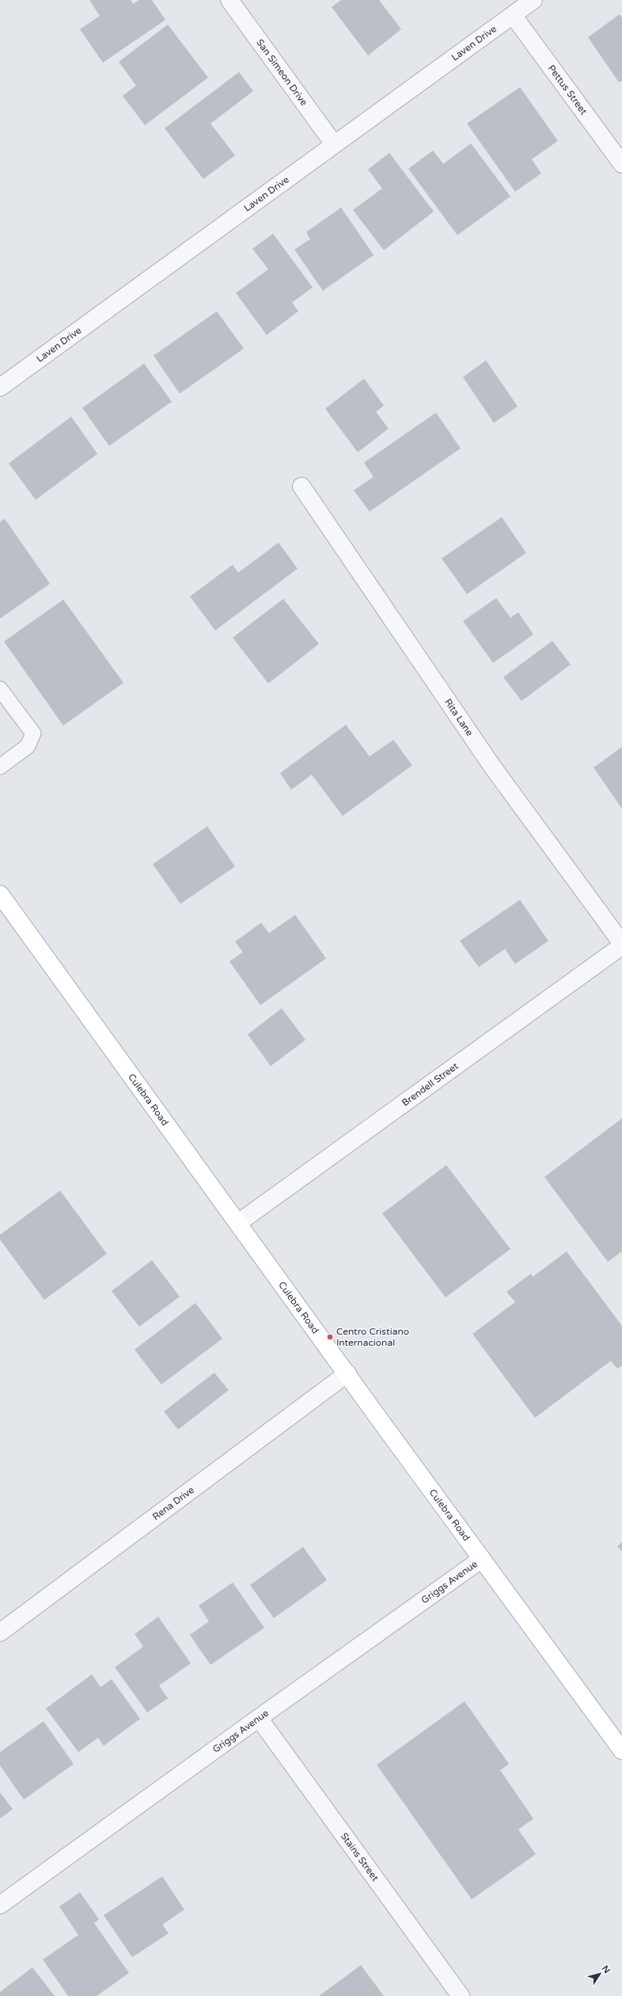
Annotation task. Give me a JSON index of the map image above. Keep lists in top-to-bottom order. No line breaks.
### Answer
{"streets":{"main road":["Culebra Road"],"street":["Laven Drive","San Simeon Drive","Pettus Street","Rita Lane","Brendell Street","Rena Drive","Griggs Avenue","Stains Street"]},"crossings":[["Laven Drive","San Simeon Drive"],["Laven Drive","Pettus Street"],["Rita Lane","Brendell Street"],["Brendell Street","Culebra Road"],["Culebra Road","Rena Drive"],["Culebra Road","Griggs Avenue"],["Griggs Avenue","Stains Street"]],"places":["Centro Cristiano Internacional"],"north":"top right"}
